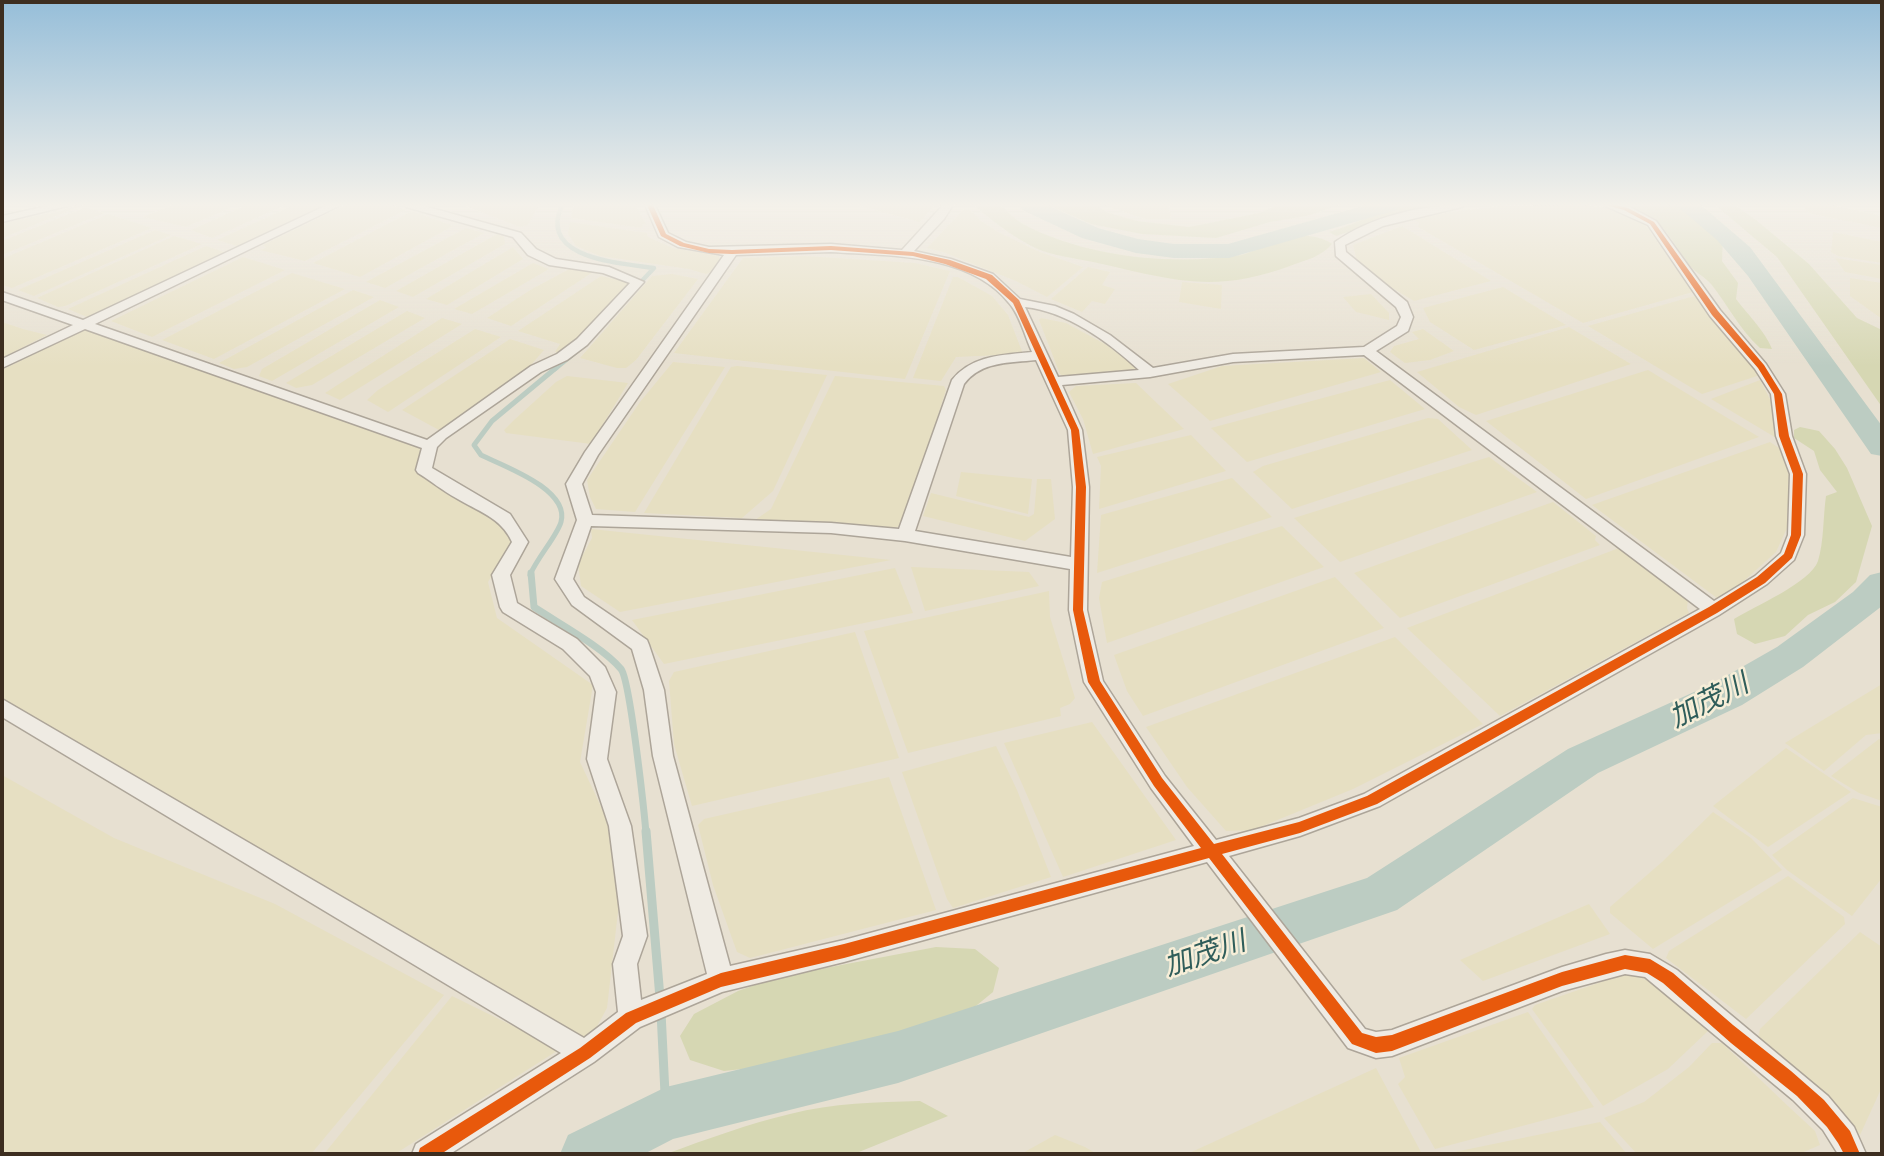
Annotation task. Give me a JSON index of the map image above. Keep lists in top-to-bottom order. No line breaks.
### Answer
{"water":["加茂川"]}
